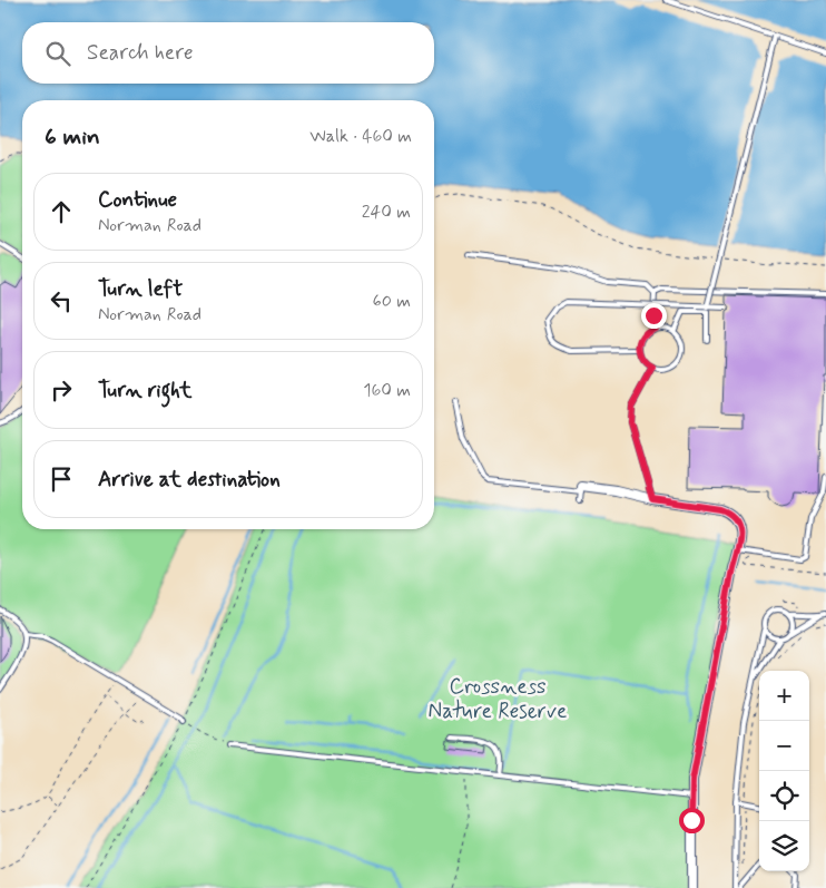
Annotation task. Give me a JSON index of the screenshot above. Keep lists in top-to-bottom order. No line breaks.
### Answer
{"parks":["Crossness Nature Reserve"],"page":{"search":"Search here","heading":["6 min","Walk · 460 m"],"list":[["Continue","Norman Road","240 m"],["Turn left","Norman Road","60 m"],["Turn right","160 m"],"Arrive at destination"],"map_buttons":["+","−"]}}
